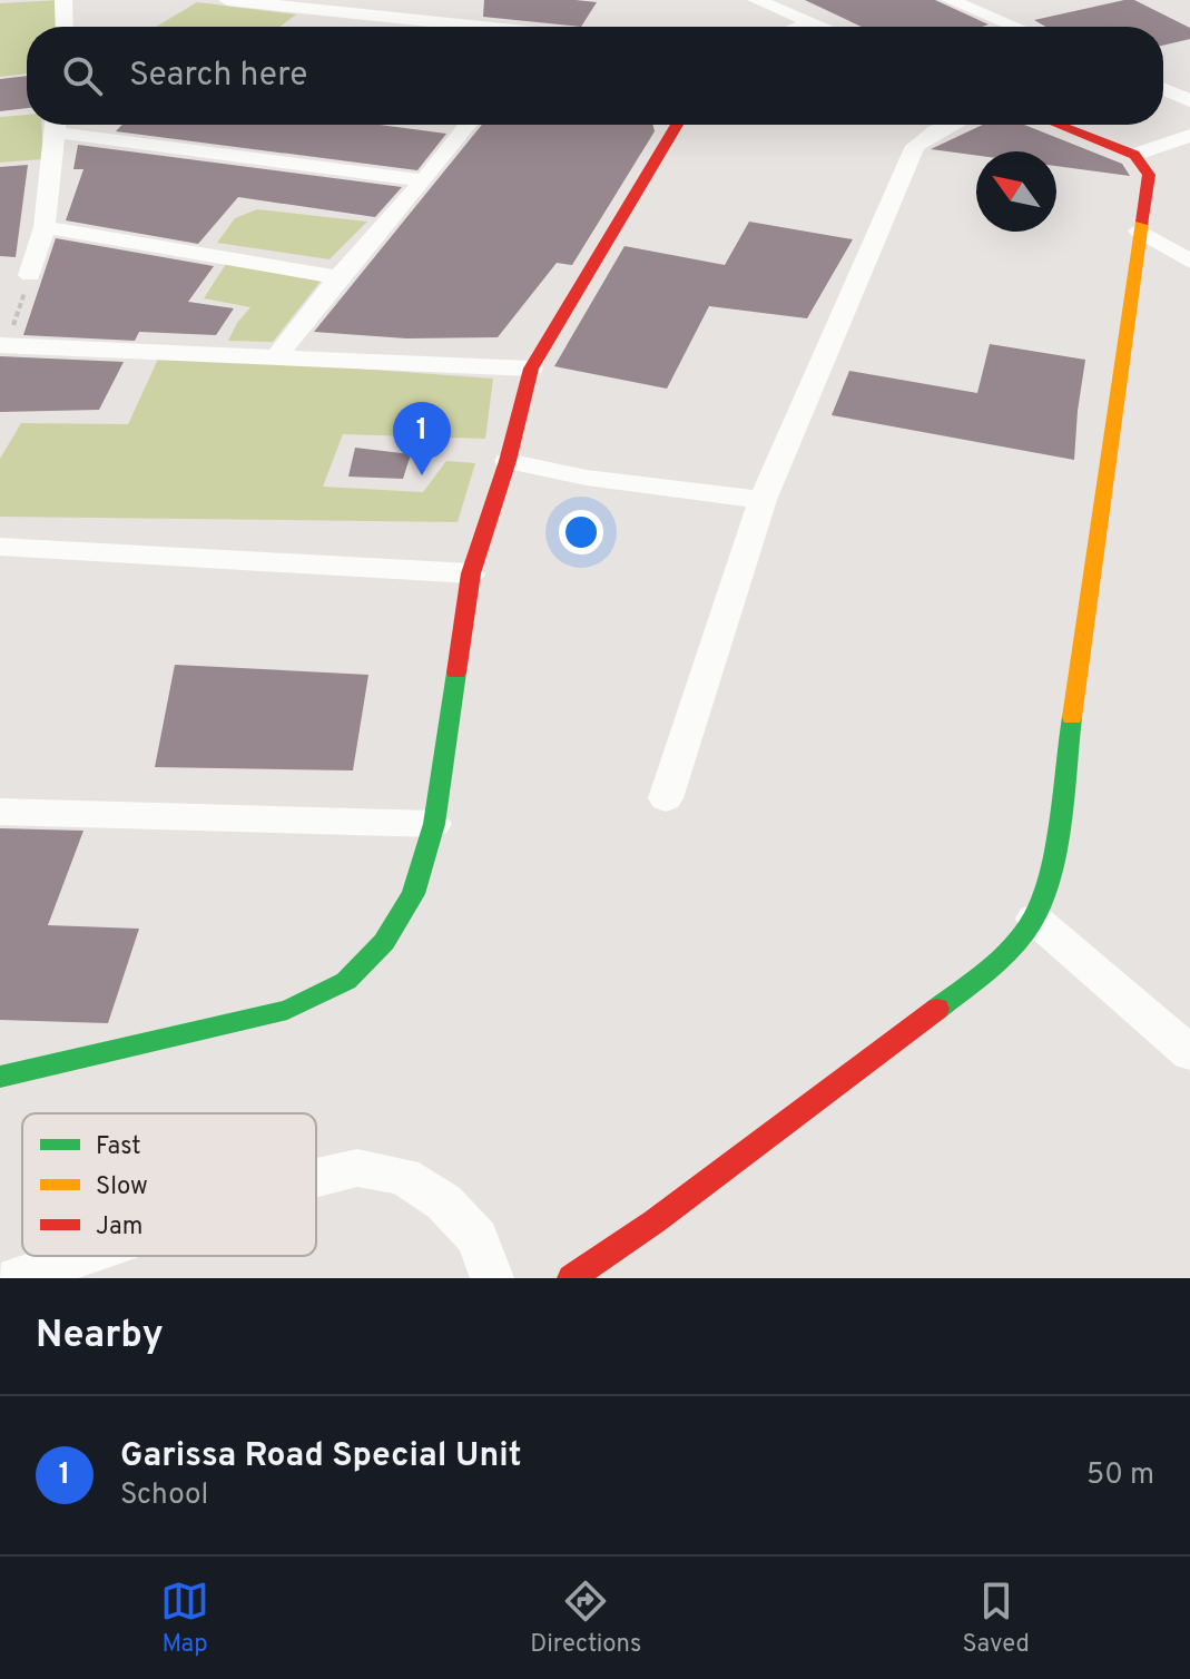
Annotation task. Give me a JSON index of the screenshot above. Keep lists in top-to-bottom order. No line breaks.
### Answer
{"legend":["Fast","Slow","Jam"],"north":"top left","page":{"search":"Search here","pins":"1","heading":"Nearby","list":[{"mark":"1","name":"Garissa Road Special Unit","note":"School","value":"50 m"}],"nav":["Map","Directions","Saved"]}}
